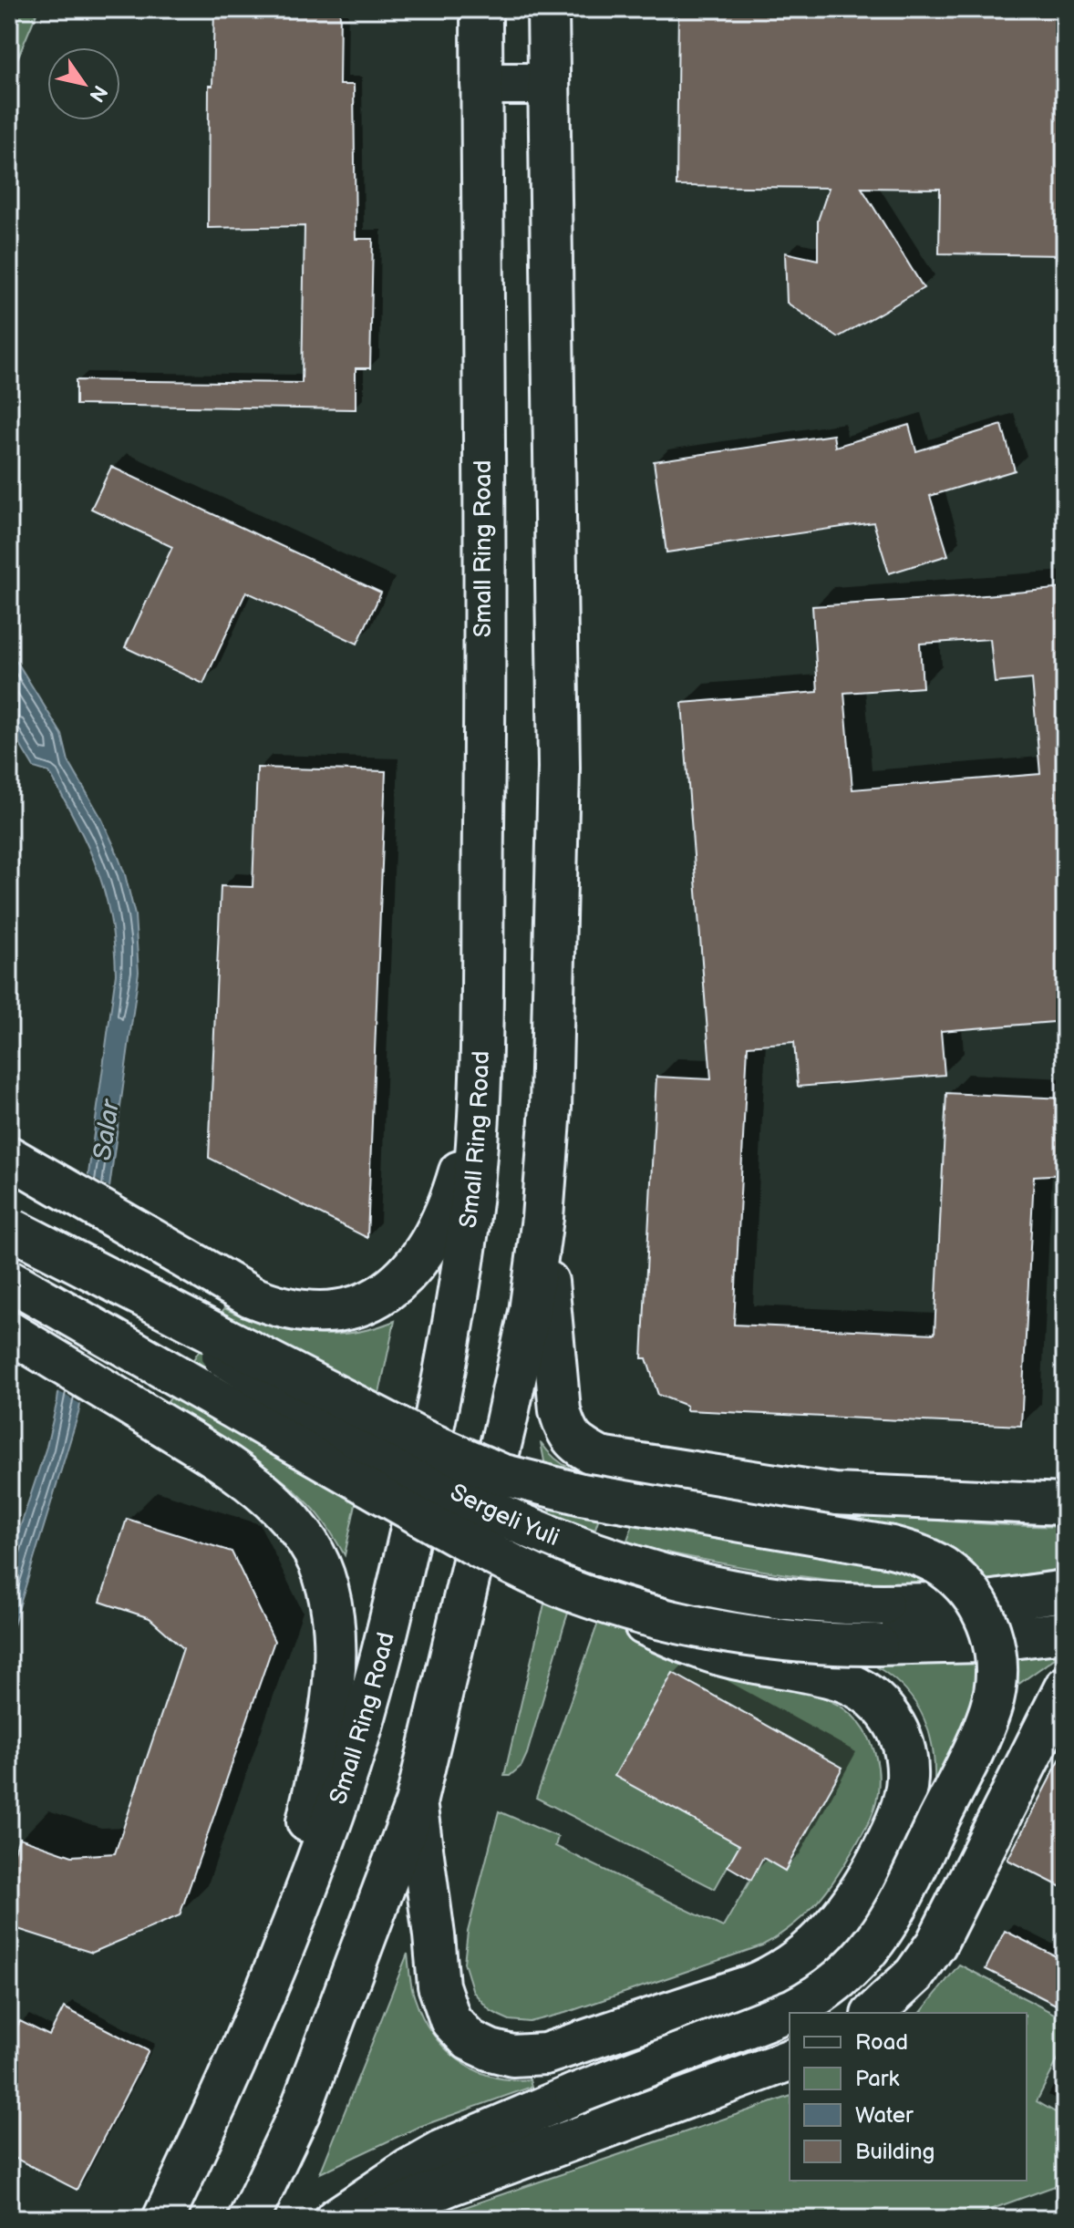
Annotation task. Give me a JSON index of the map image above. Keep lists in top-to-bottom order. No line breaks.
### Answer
{"streets":{"main road":["Small Ring Road","Sergeli Yuli"]},"water":["Salar"],"legend":["Road","Park","Water","Building"],"north":"bottom right"}
